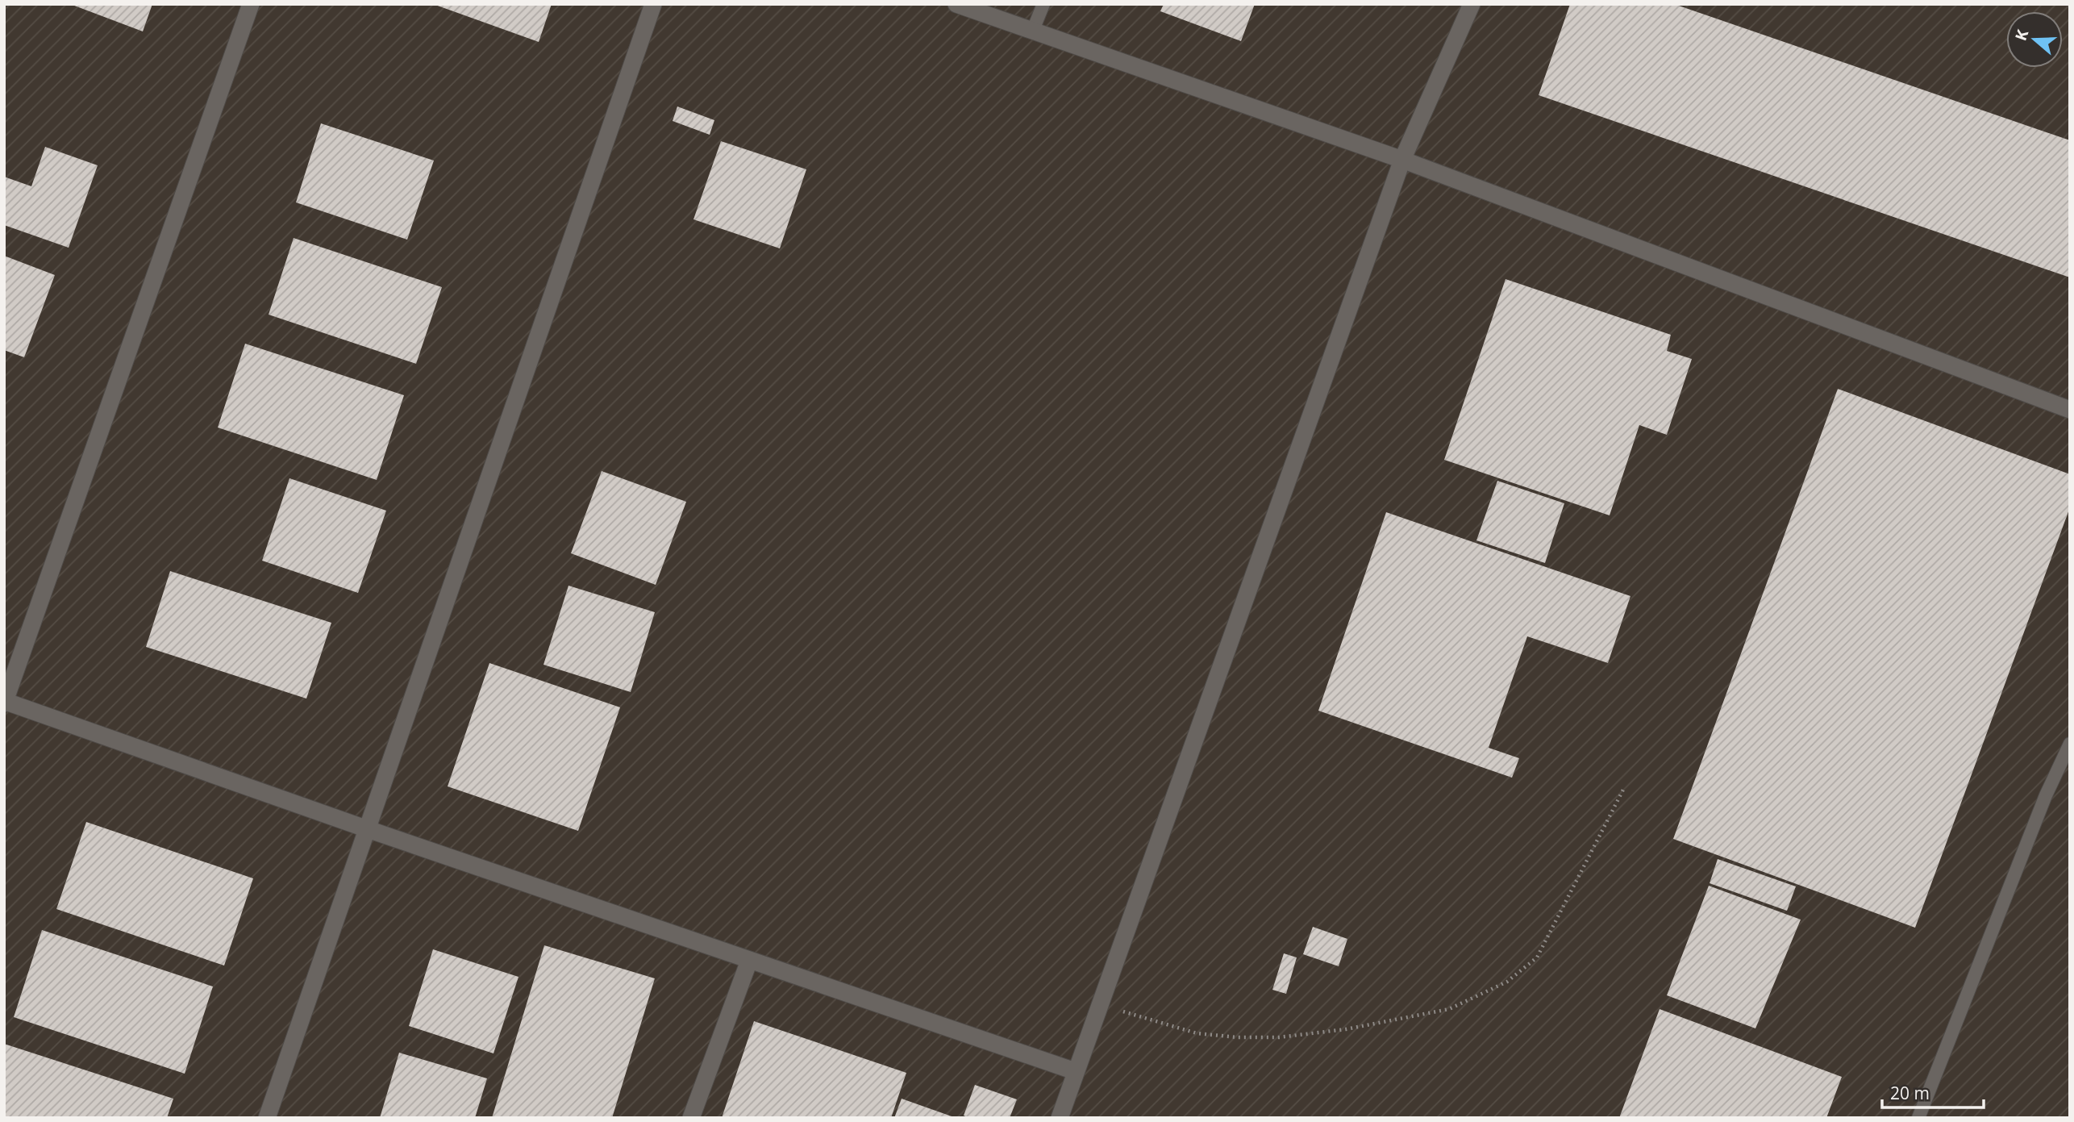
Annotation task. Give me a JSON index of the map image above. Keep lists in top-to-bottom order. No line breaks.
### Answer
{"scale_bar":"20 m","north":"left"}
